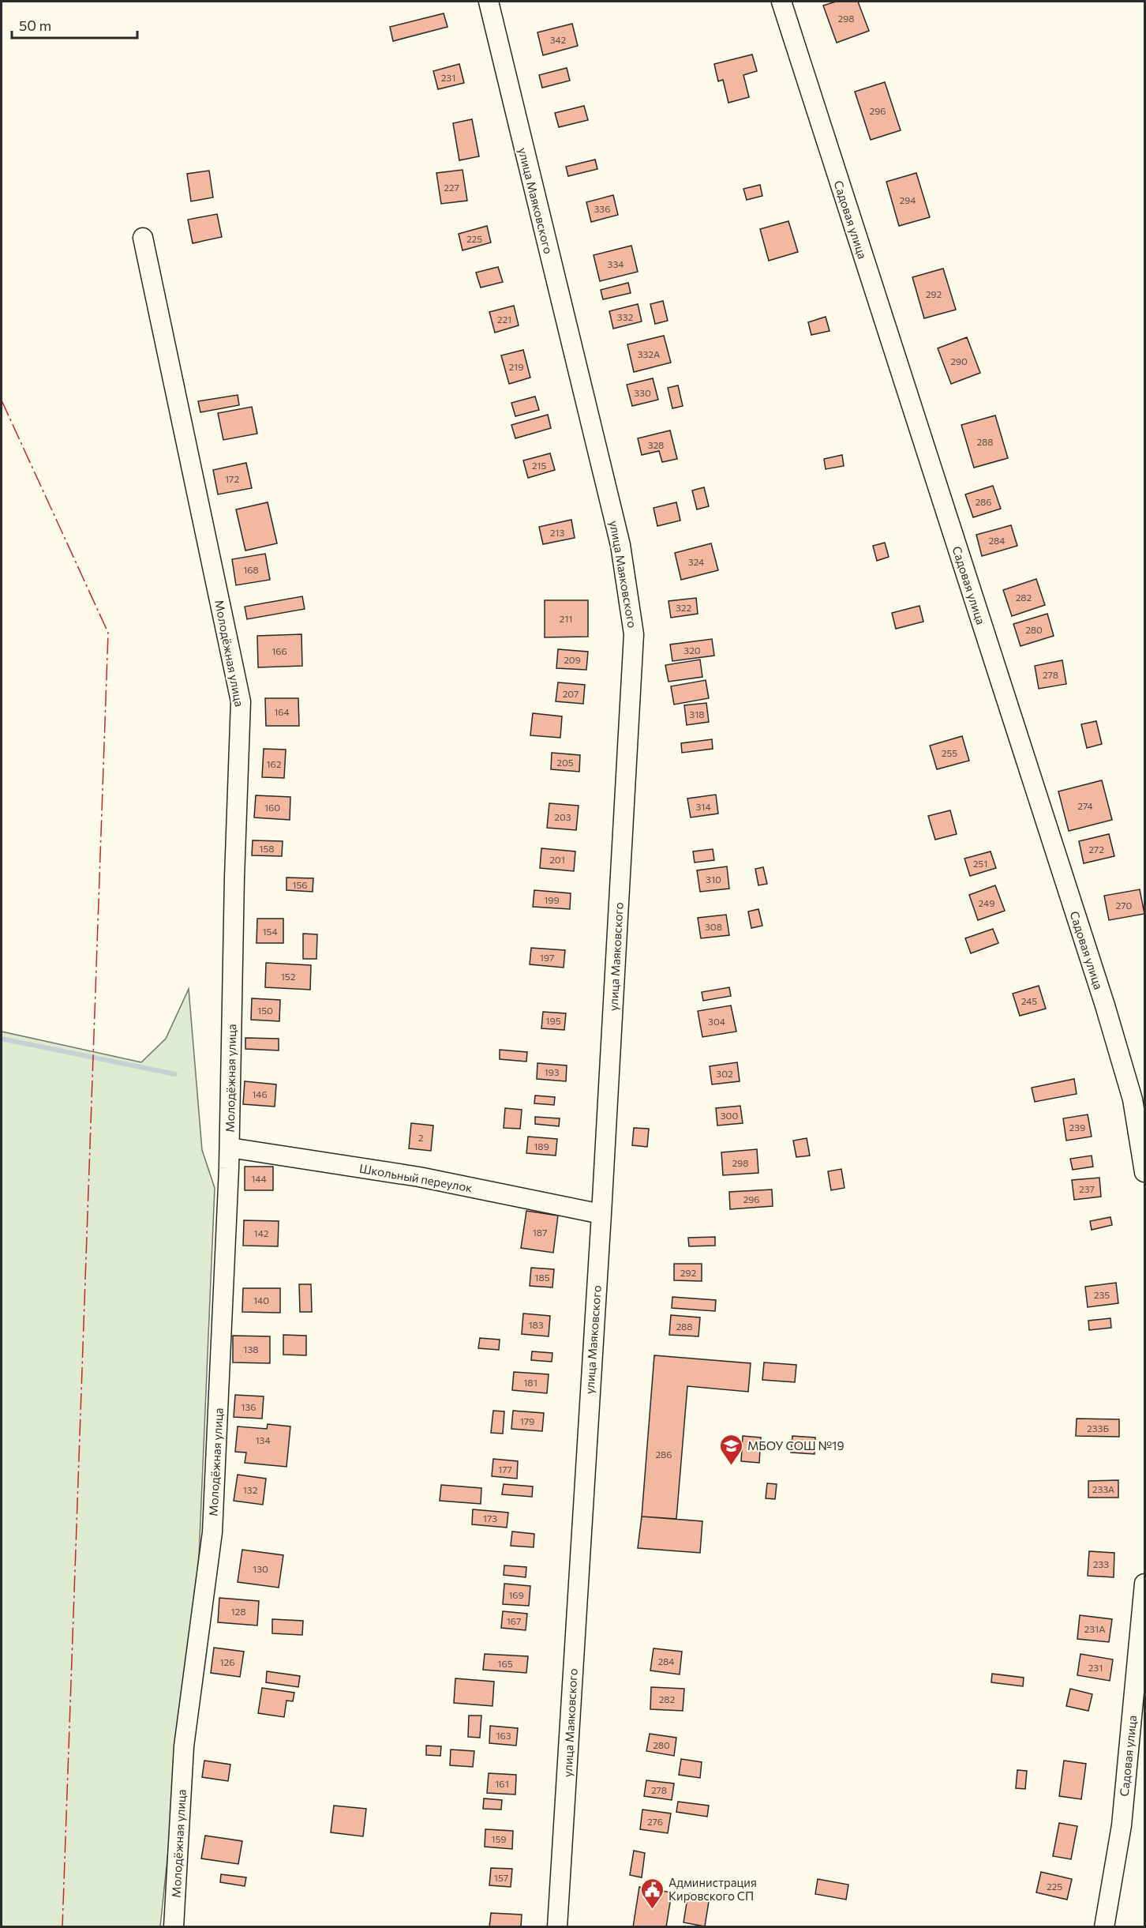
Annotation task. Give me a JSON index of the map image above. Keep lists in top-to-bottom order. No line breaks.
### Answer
{"streets":{"street":["улица Маяковского","Садовая улица","Молодёжная улица","Школьный переулок"]},"crossings":[["улица Маяковского","Школьный переулок"],["Молодёжная улица","Школьный переулок"]],"places":{"school or university":["МБОУ СОШ №19"],"public building":["Администрация Кировского СП"]},"house_numbers":["298","342","231","296","227","294","336","225","334","292","332","221","332А","290","219","330","288","328","215","172","286","213","284","324","168","282","322","211","280","320","166","209","278","207","164","318","255","205","162","274","314","160","203","158","272","201","251","310","156","199","249","270","308","154","197","152","245","150","195","304","193","302","146","300","239","2","189","298","144","237","296","187","142","292","185","235","140","183","288","138","181","136","179","233Б","134","286","177","233А","132","173","233","130","169","128","167","231А","284","126","165","231","282","163","280","161","278","276","159","157","225"],"scale_bar":"50 m"}
